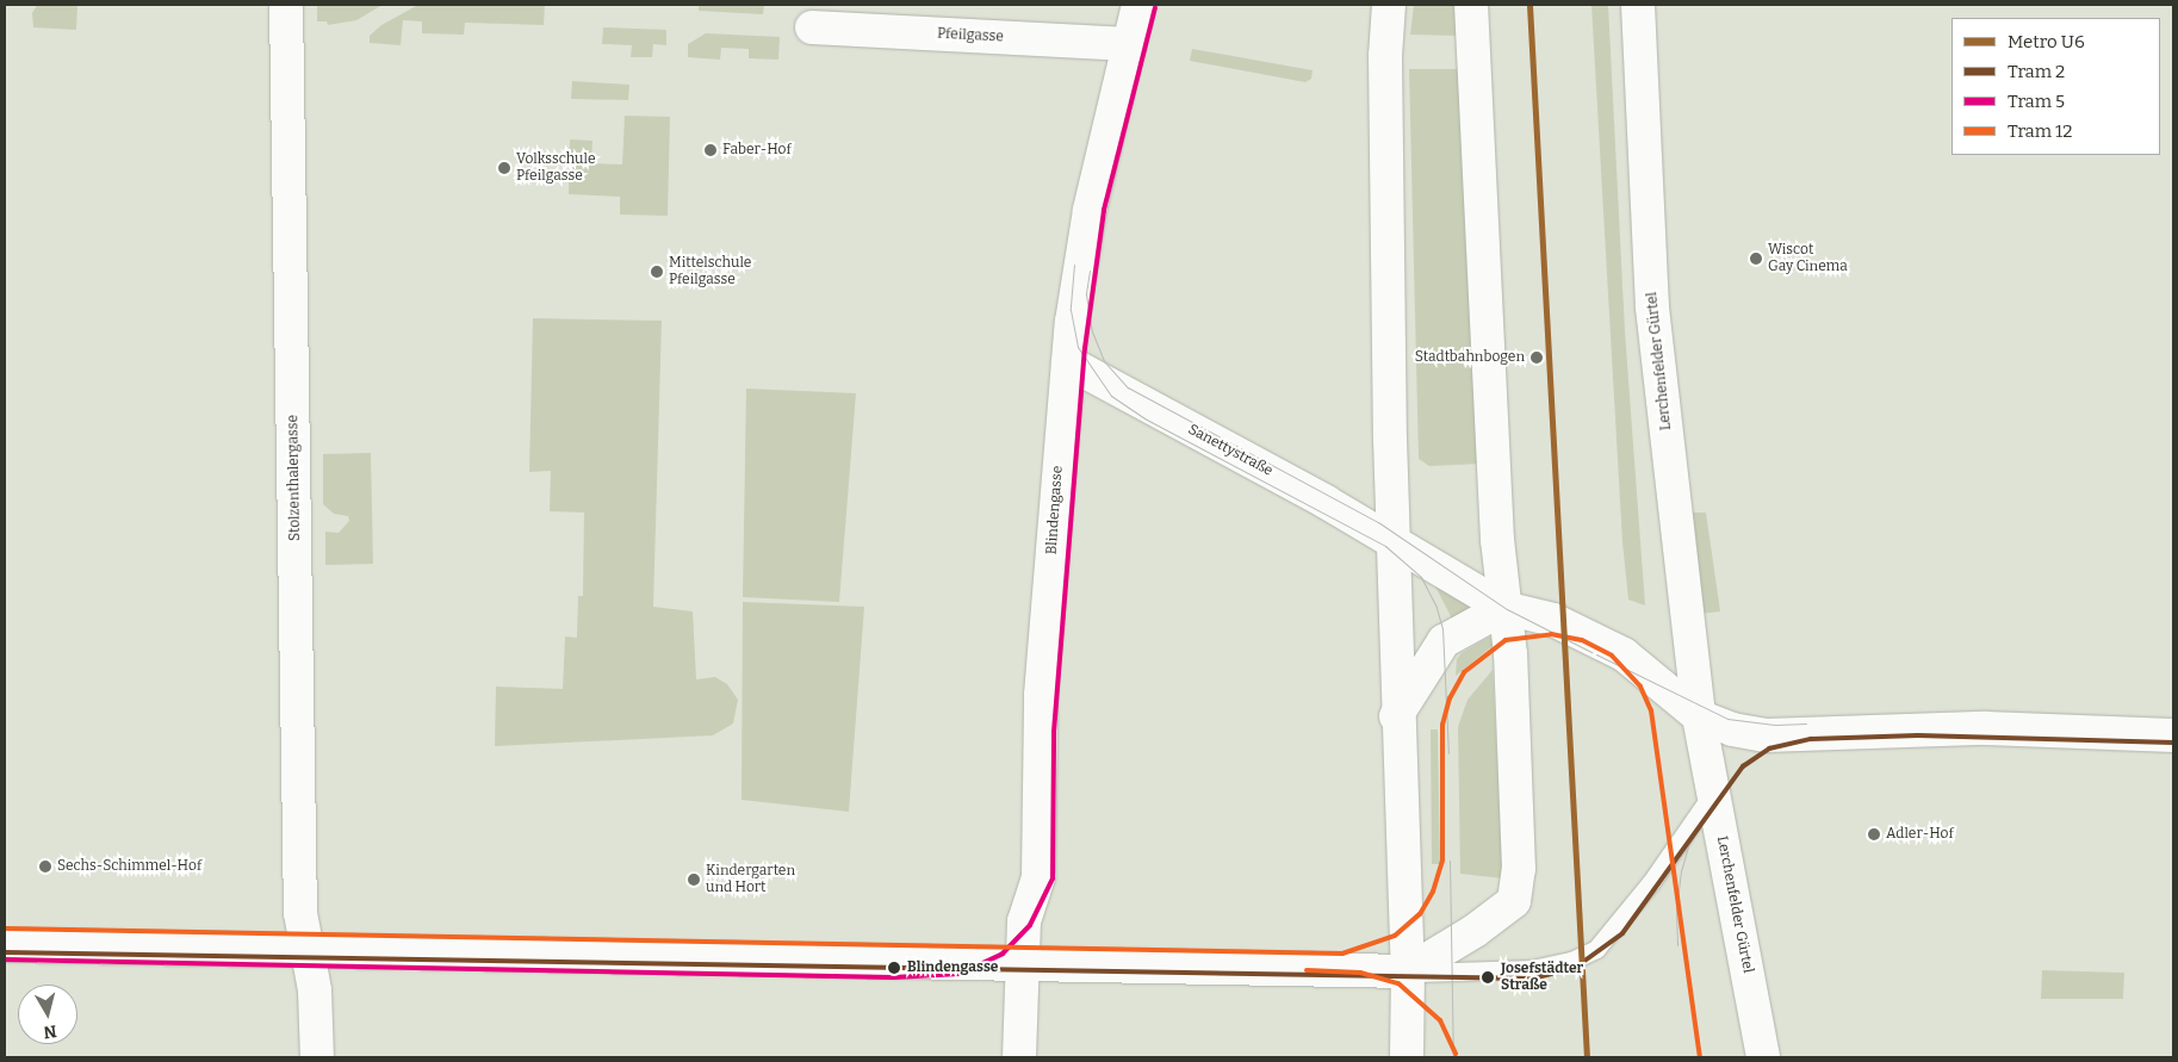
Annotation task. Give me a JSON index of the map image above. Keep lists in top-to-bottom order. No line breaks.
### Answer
{"streets":{"street":["Pfeilgasse","Lerchenfelder Gürtel","Sanettystraße","Stolzenthalergasse","Blindengasse"]},"crossings":[["Pfeilgasse","Blindengasse"],["Sanettystraße","Blindengasse"]],"places":["Faber-Hof","Volksschule Pfeilgasse","Wiscot Gay Cinema","Mittelschule Pfeilgasse","Stadtbahnbogen","Adler-Hof","Sechs-Schimmel-Hof","Kindergarten und Hort","Blindengasse","Josefstädter Straße"],"lines":["metro line U6","tram line 5","tram line 12","tram line 2"],"legend":["Metro U6","Tram 2","Tram 5","Tram 12"],"north":"bottom"}
